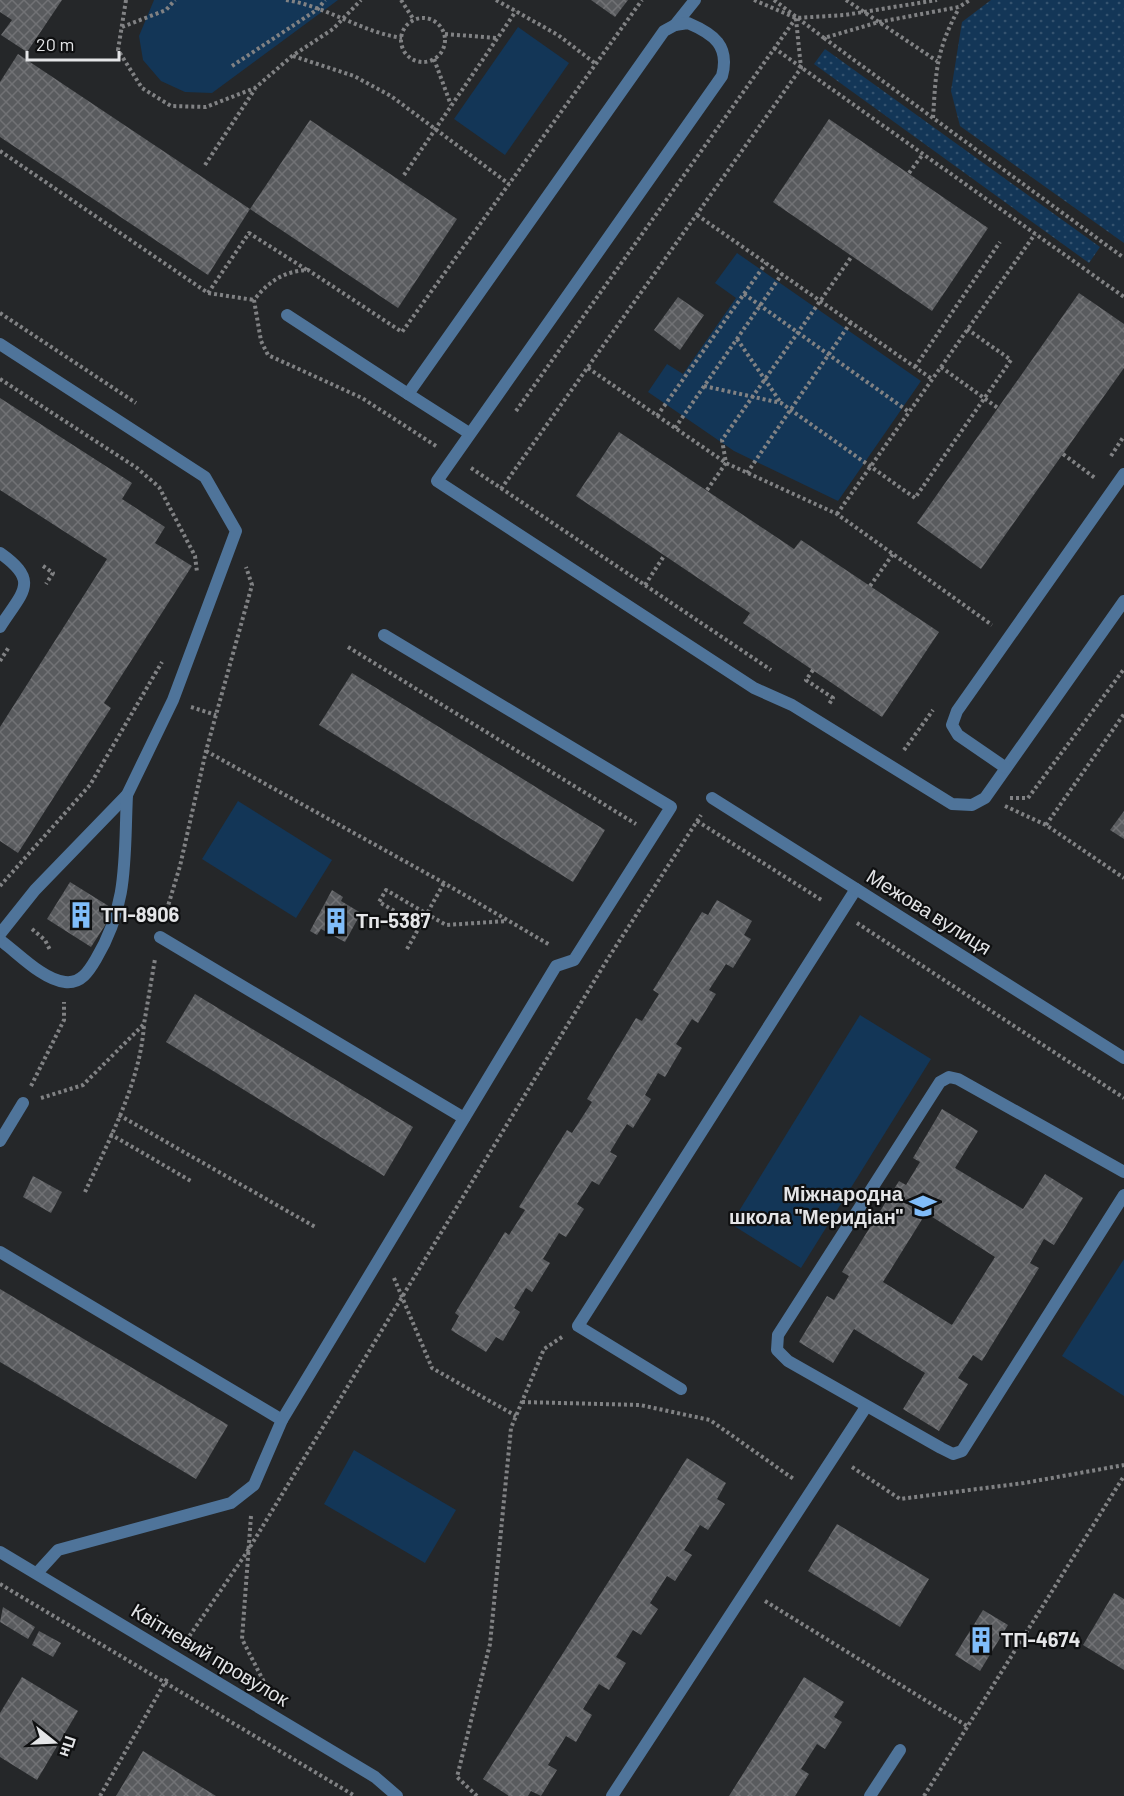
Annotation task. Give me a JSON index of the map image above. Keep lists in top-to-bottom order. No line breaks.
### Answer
{"streets":{"street":["Межова вулиця","Квітневий провулок"]},"places":{"building":["ТП-8906","Тп-5387","ТП-4674"],"school or university":["Міжнародна школа \"Меридіан\""]},"scale_bar":"20 m","north":"right"}
